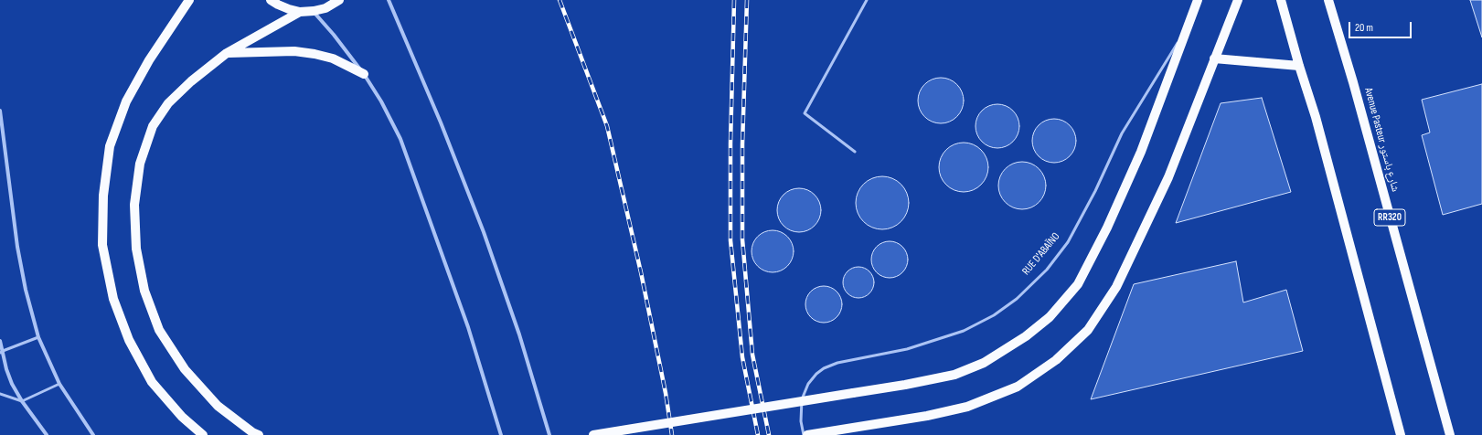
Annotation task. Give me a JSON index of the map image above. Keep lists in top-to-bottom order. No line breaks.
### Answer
{"streets":{"main road":["Avenue Pasteur شارع باستور","RR320","RUE D'ABAÏNO"]},"scale_bar":"20 m"}
